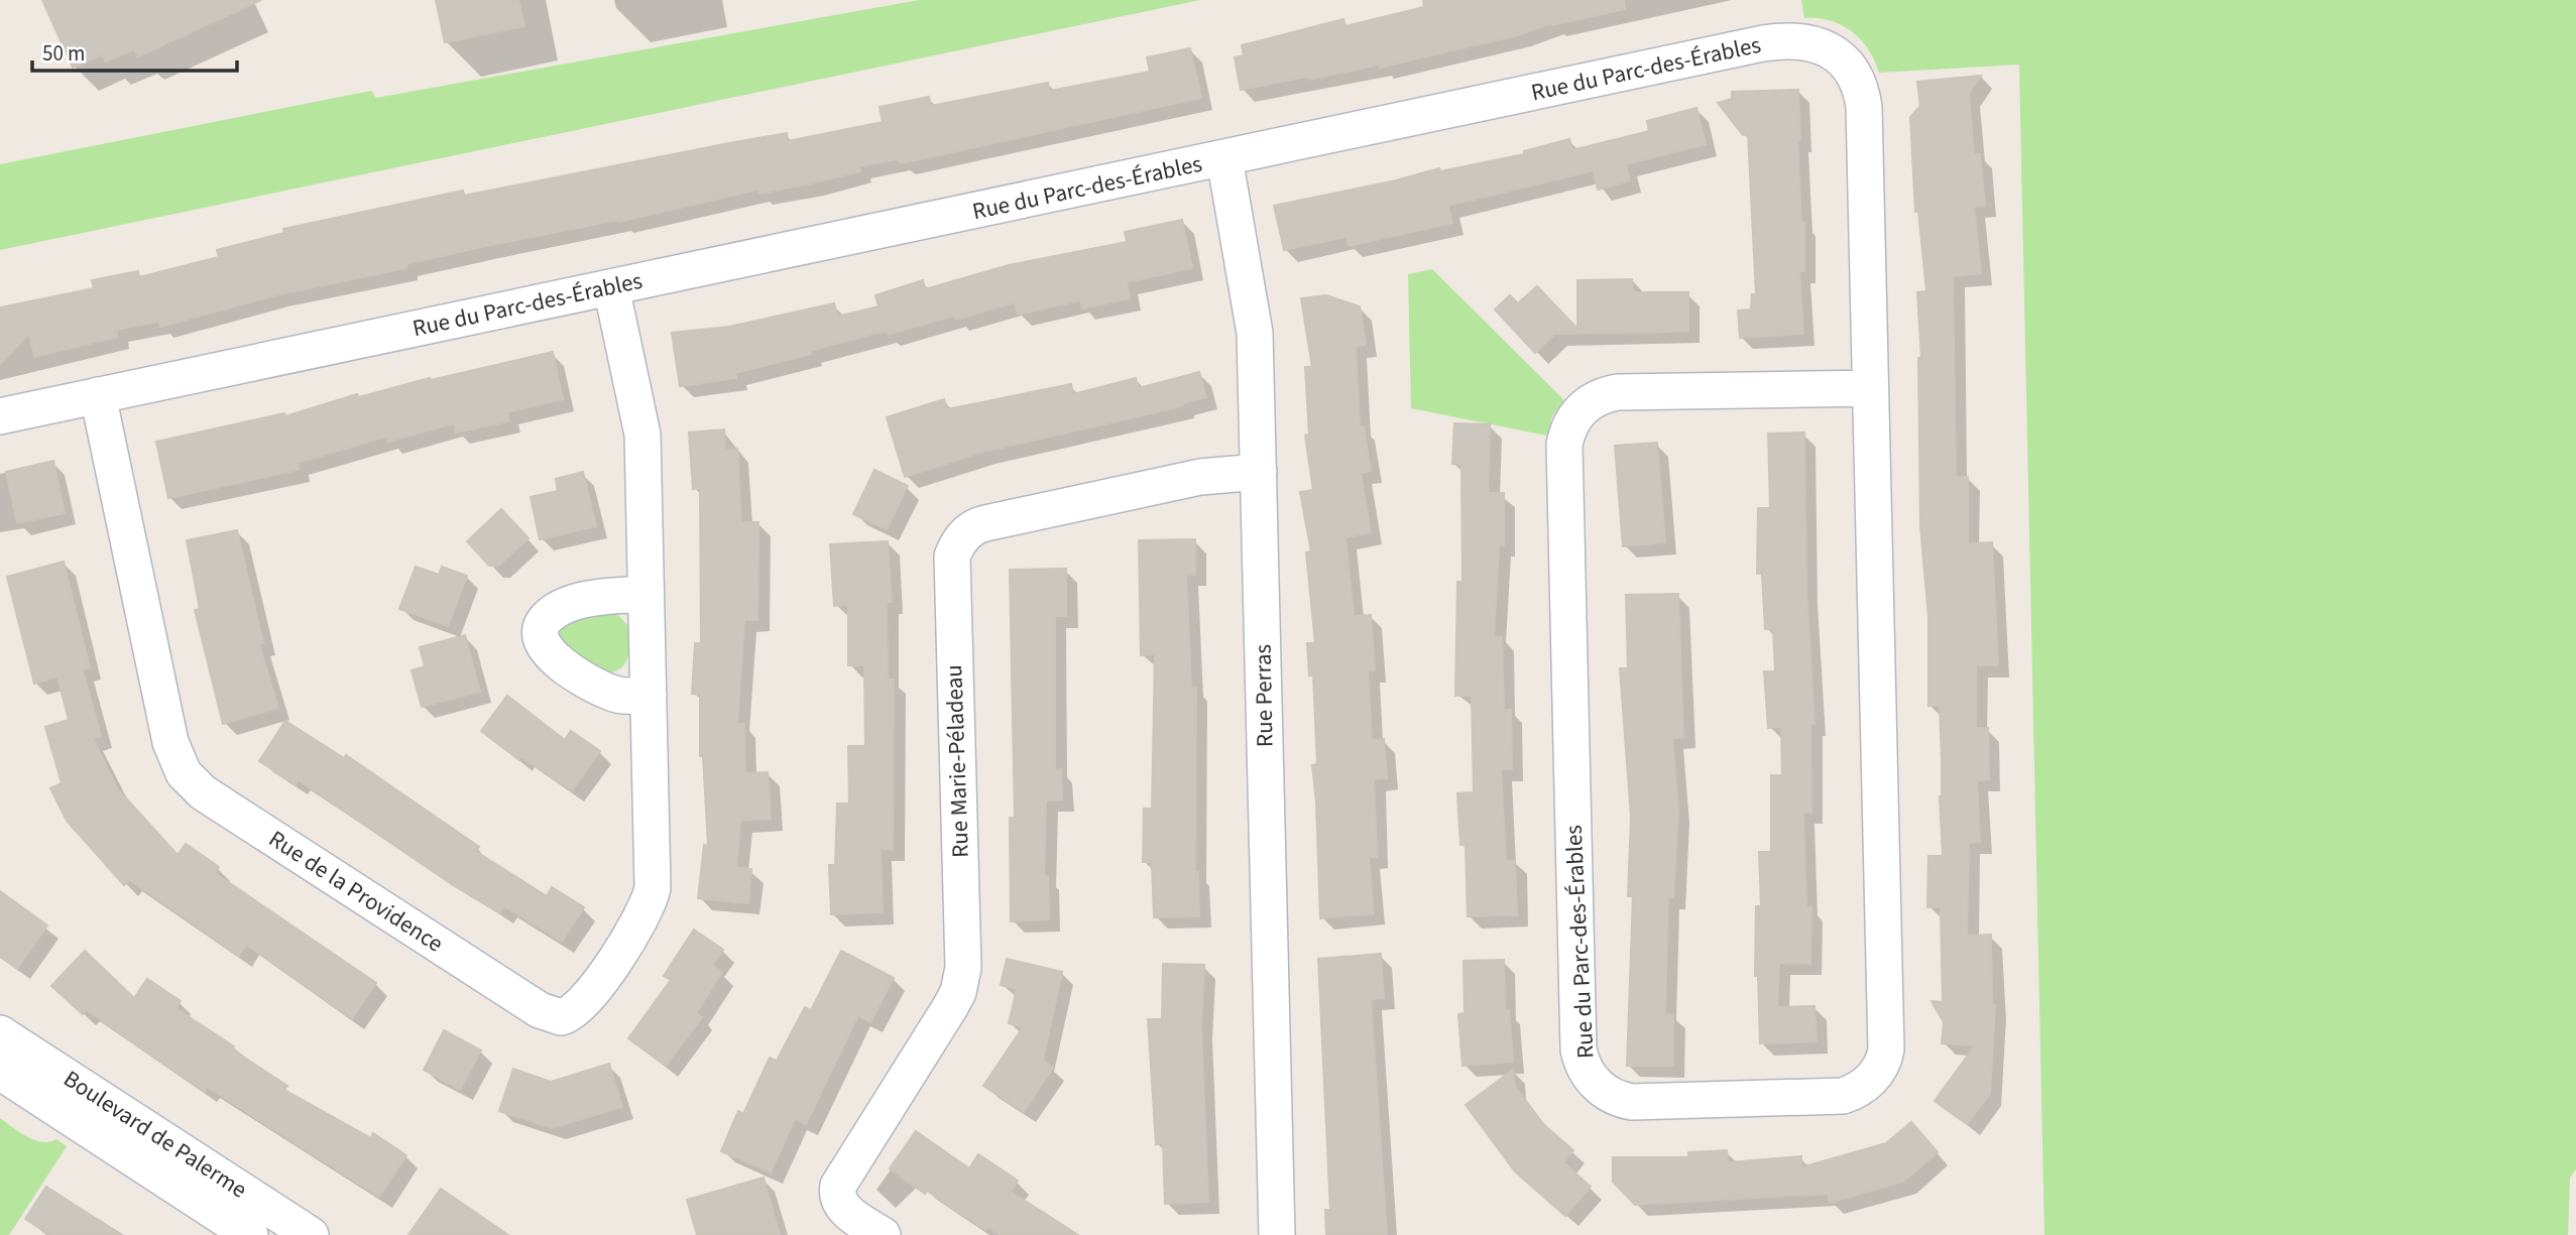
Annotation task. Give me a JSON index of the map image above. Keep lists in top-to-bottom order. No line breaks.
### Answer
{"streets":{"street":["Rue du Parc-des-Érables","Rue Perras","Rue Marie-Péladeau","Rue de la Providence","Boulevard de Palerme"]},"crossings":[["Rue du Parc-des-Érables","Rue Perras"],["Rue du Parc-des-Érables","Rue de la Providence"],["Rue Perras","Rue Marie-Péladeau"]],"scale_bar":"50 m"}
